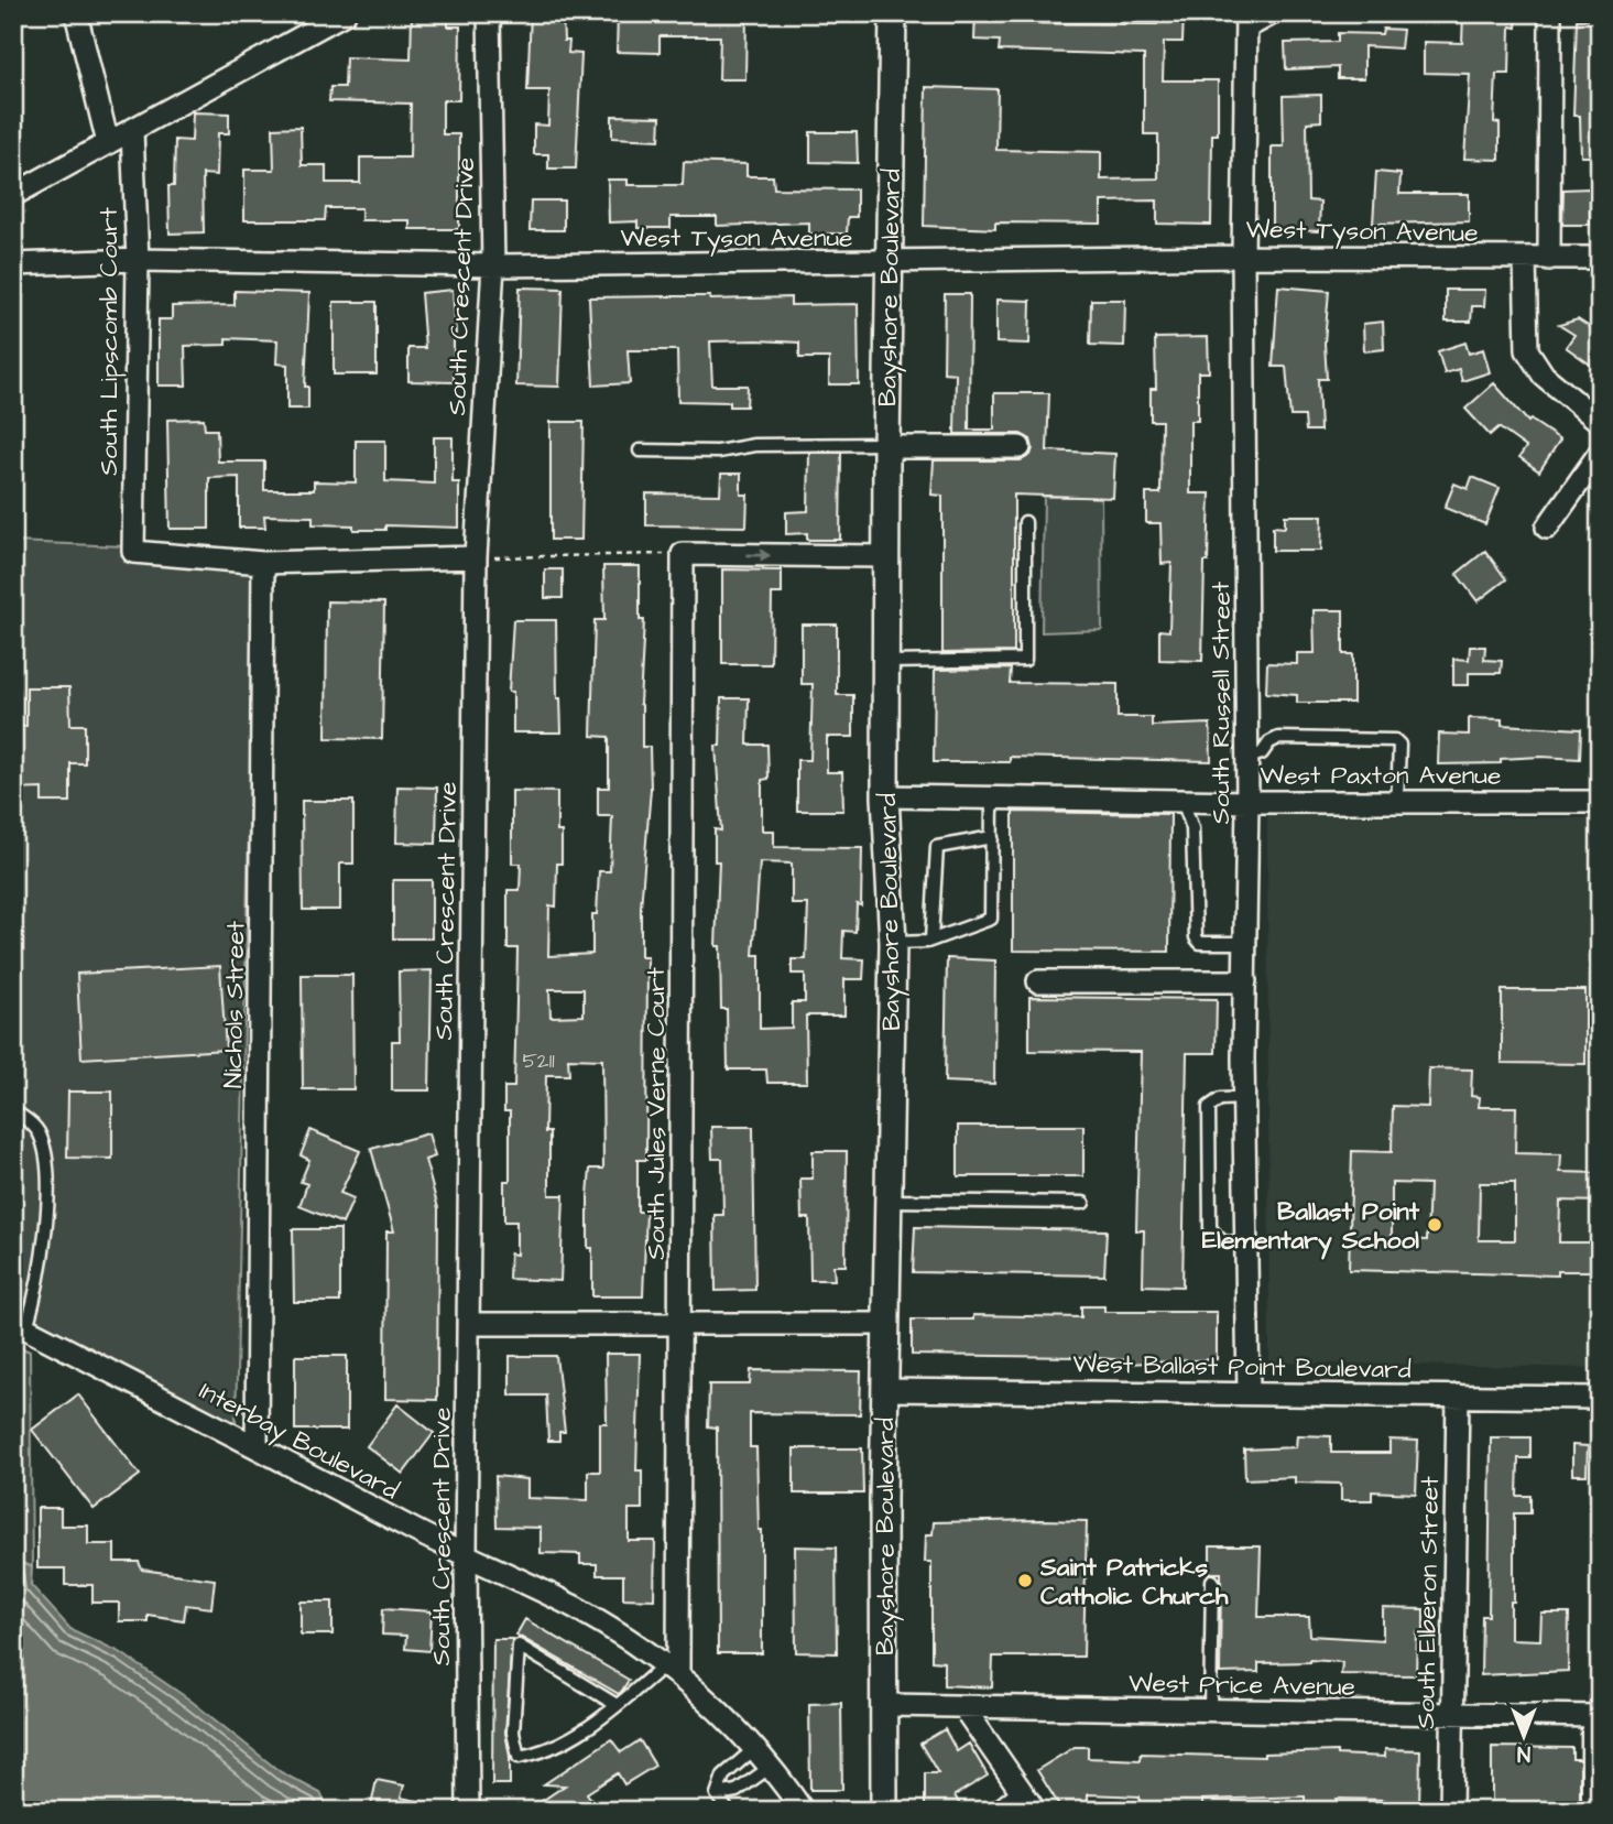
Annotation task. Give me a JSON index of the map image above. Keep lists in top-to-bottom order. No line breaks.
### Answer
{"streets":{"street":["West Tyson Avenue","South Crescent Drive","Bayshore Boulevard","South Lipscomb Court","South Russell Street","West Paxton Avenue","Nichols Street","South Jules Verne Court","West Ballast Point Boulevard","Interbay Boulevard","South Elberon Street","West Price Avenue"]},"crossings":[["West Tyson Avenue","South Crescent Drive"],["West Tyson Avenue","Bayshore Boulevard"],["West Tyson Avenue","South Lipscomb Court"],["West Tyson Avenue","South Russell Street"],["South Crescent Drive","Interbay Boulevard"],["Bayshore Boulevard","West Paxton Avenue"],["Bayshore Boulevard","West Ballast Point Boulevard"],["Bayshore Boulevard","West Price Avenue"],["South Lipscomb Court","Nichols Street"],["South Russell Street","West Paxton Avenue"],["South Russell Street","West Ballast Point Boulevard"],["Nichols Street","Interbay Boulevard"],["South Jules Verne Court","Interbay Boulevard"],["West Ballast Point Boulevard","South Elberon Street"],["South Elberon Street","West Price Avenue"]],"places":["Ballast Point Elementary School","Saint Patricks Catholic Church"],"house_numbers":["5211"],"north":"bottom"}
